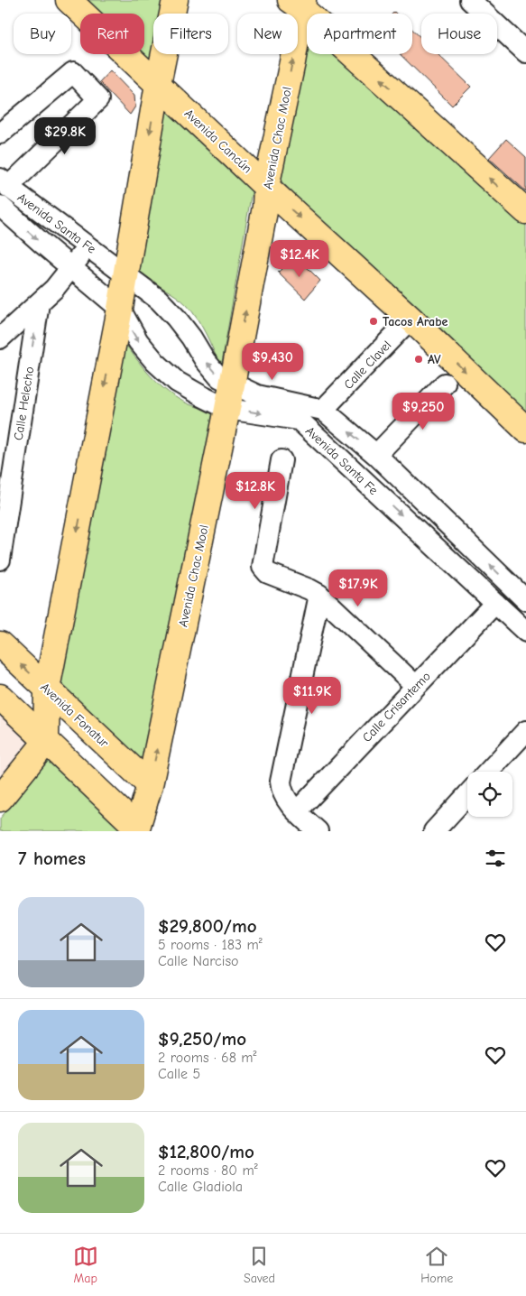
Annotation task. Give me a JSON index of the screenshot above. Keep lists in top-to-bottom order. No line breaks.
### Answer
{"streets":{"main road":["Avenida Chac Mool","Avenida Cancún","Avenida Fonatur"],"street":["Avenida Santa Fe","Calle Clavel","Calle Helecho","Calle Crisantemo"]},"crossings":[["Avenida Chac Mool","Avenida Cancún"],["Avenida Chac Mool","Avenida Santa Fe"],["Avenida Chac Mool","Avenida Fonatur"],["Avenida Cancún","Calle Clavel"],["Avenida Santa Fe","Calle Clavel"],["Avenida Santa Fe","Calle Crisantemo"]],"one_way":["Calle Helecho"],"places":["Tacos Arabe","AV"],"page":{"chip":["Buy","Rent","Filters","New","Apartment","House"],"price":["$29.8K","$12.4K","$9,430","$9,250","$12.8K","$17.9K","$11.9K"],"heading":"7 homes","list":[{"name":"$29,800/mo","note":"5 rooms · 183 m² · Calle Narciso"},{"name":"$9,250/mo","note":"2 rooms · 68 m² · Calle 5"},{"name":"$12,800/mo","note":"2 rooms · 80 m² · Calle Gladiola"}],"tabs":["Map","Saved","Home"]}}
